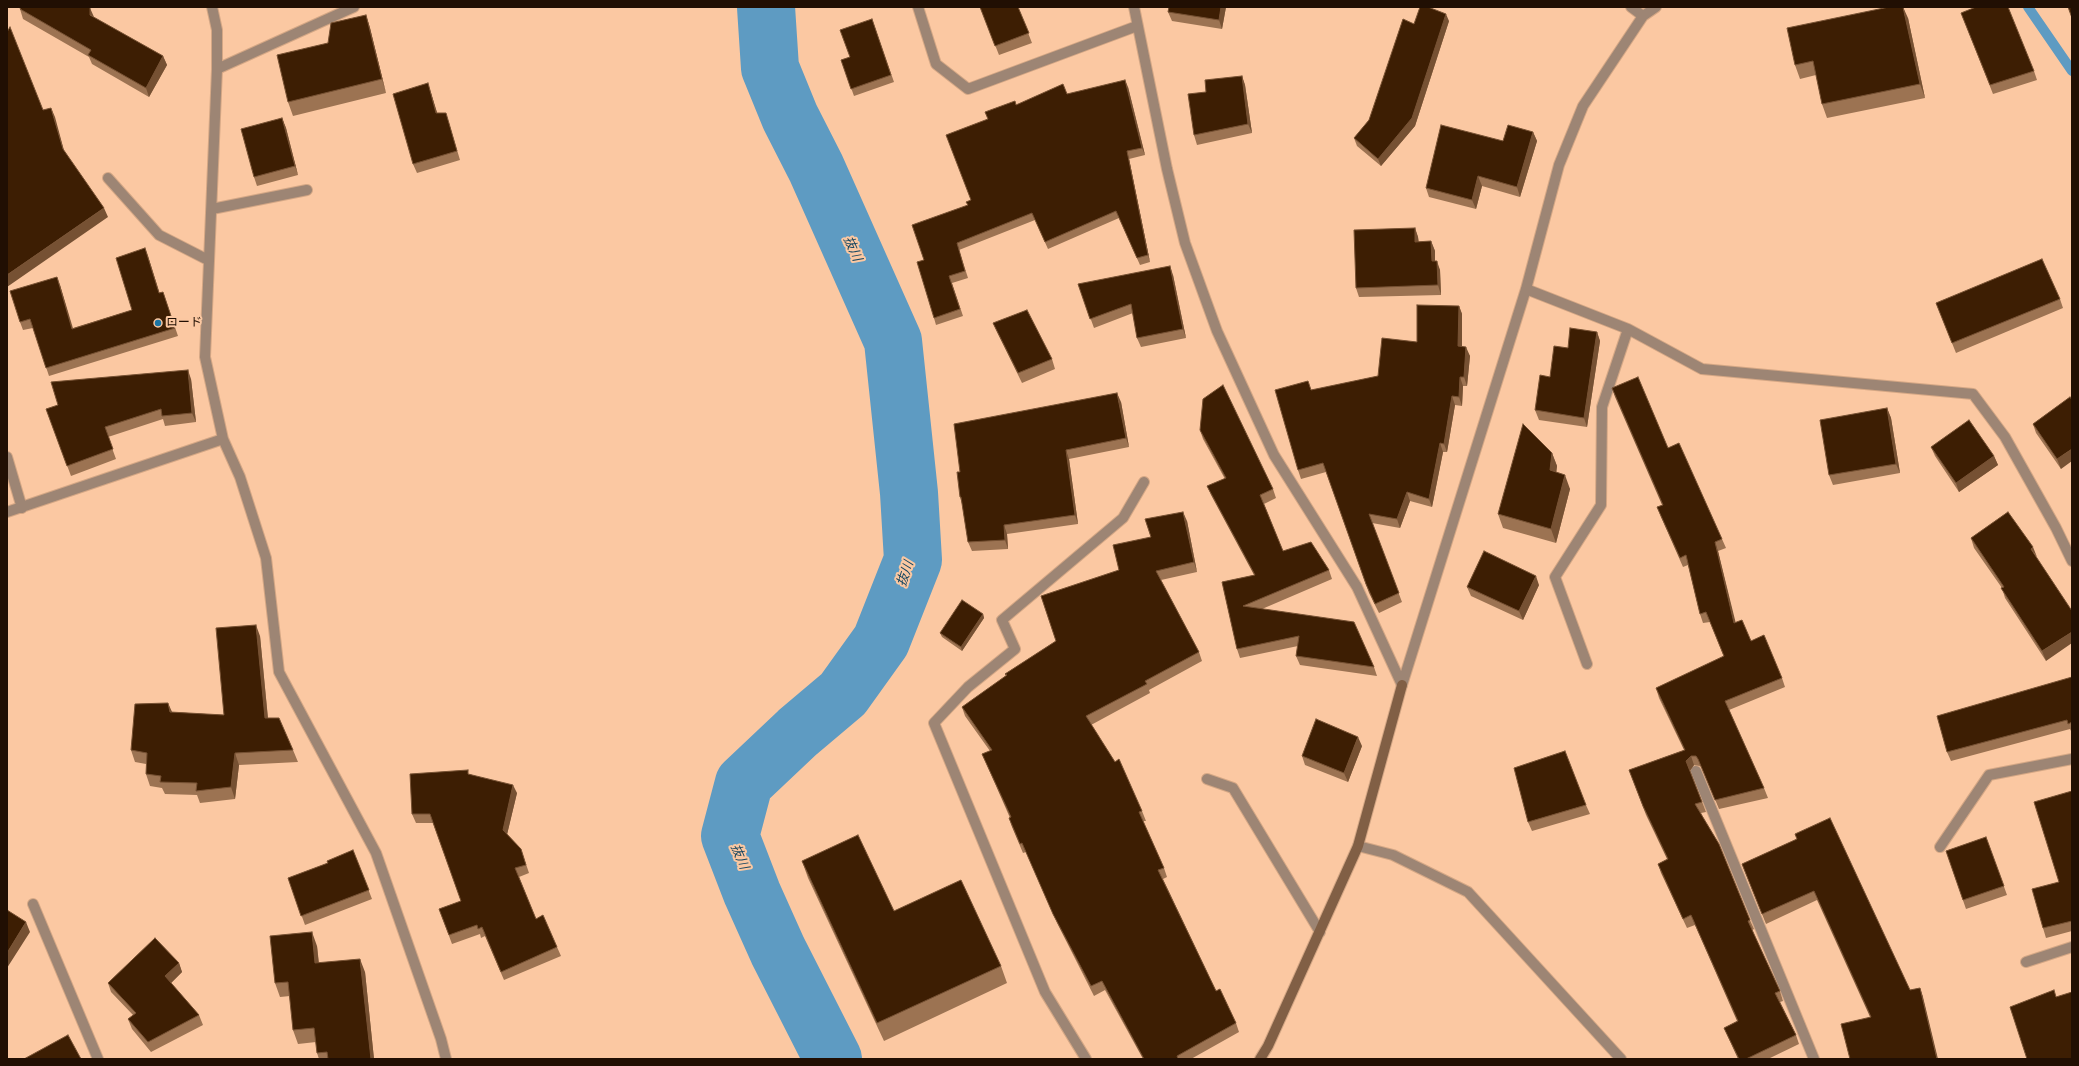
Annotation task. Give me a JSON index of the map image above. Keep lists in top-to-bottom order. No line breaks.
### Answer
{"water":["抜川"],"places":["ロード"]}
